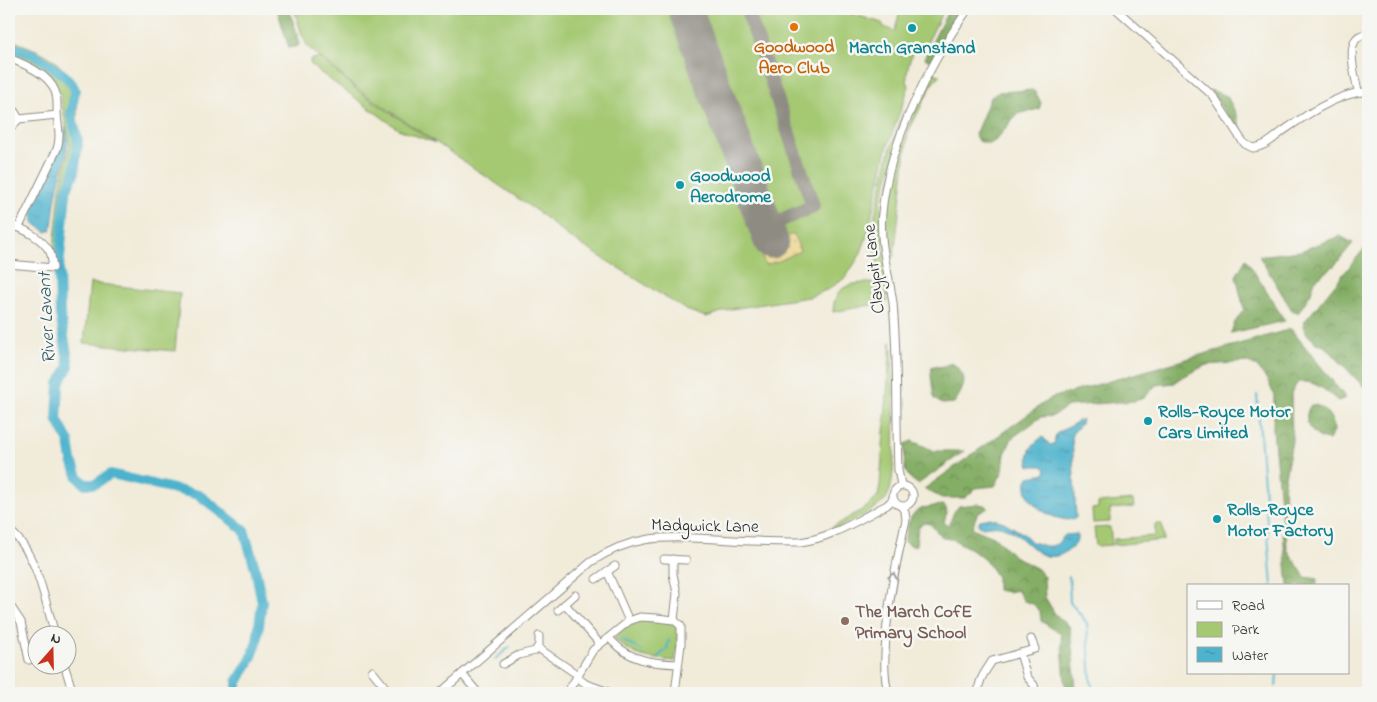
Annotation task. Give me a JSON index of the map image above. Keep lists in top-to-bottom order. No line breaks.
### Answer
{"streets":{"street":["Claypit Lane","Madgwick Lane"]},"crossings":[["Claypit Lane","Madgwick Lane"]],"water":["River Lavant"],"places":["Goodwood Aero Club","March Granstand","Goodwood Aerodrome","Rolls-Royce Motor Cars Limited","Rolls-Royce Motor Factory","The March CofE Primary School"],"legend":["Road","Park","Water"],"north":"top"}
